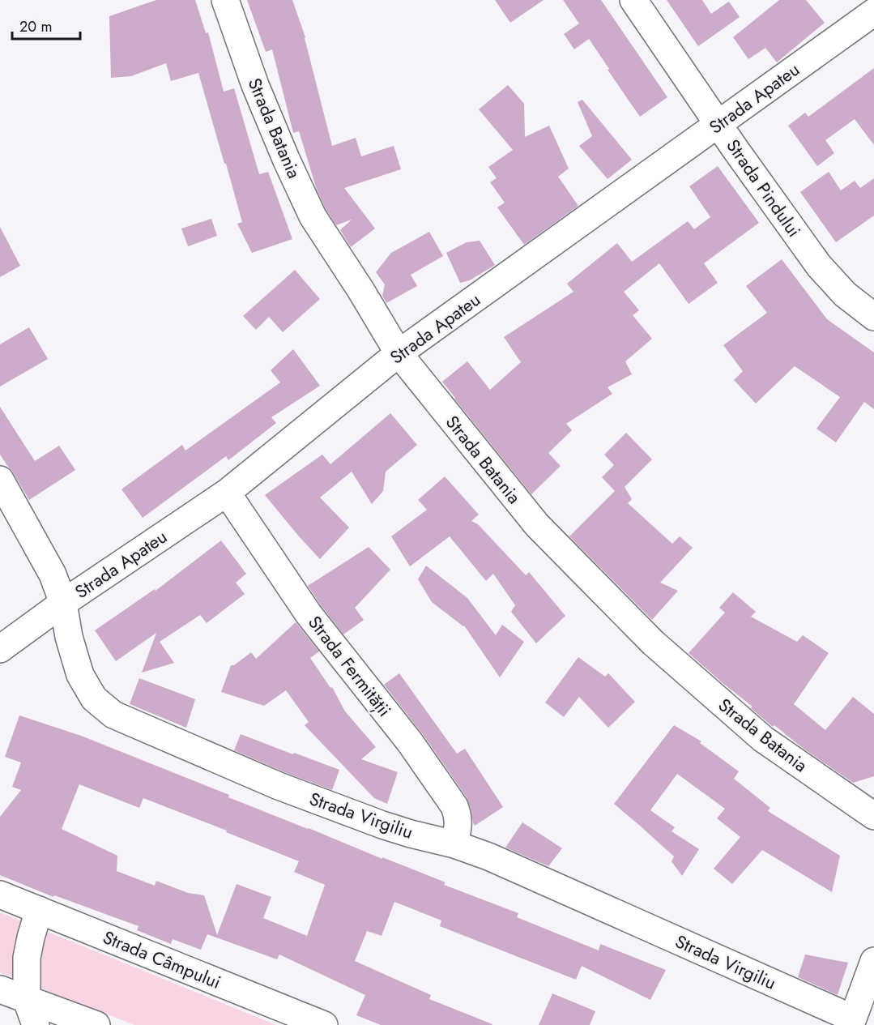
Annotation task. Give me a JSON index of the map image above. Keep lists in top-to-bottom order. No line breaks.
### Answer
{"streets":{"street":["Strada Apateu","Strada Batania","Strada Pindului","Strada Fermității","Strada Virgiliu","Strada Câmpului"]},"crossings":[["Strada Apateu","Strada Batania"],["Strada Apateu","Strada Pindului"],["Strada Apateu","Strada Fermității"],["Strada Apateu","Strada Virgiliu"],["Strada Fermității","Strada Virgiliu"]],"scale_bar":"20 m"}
